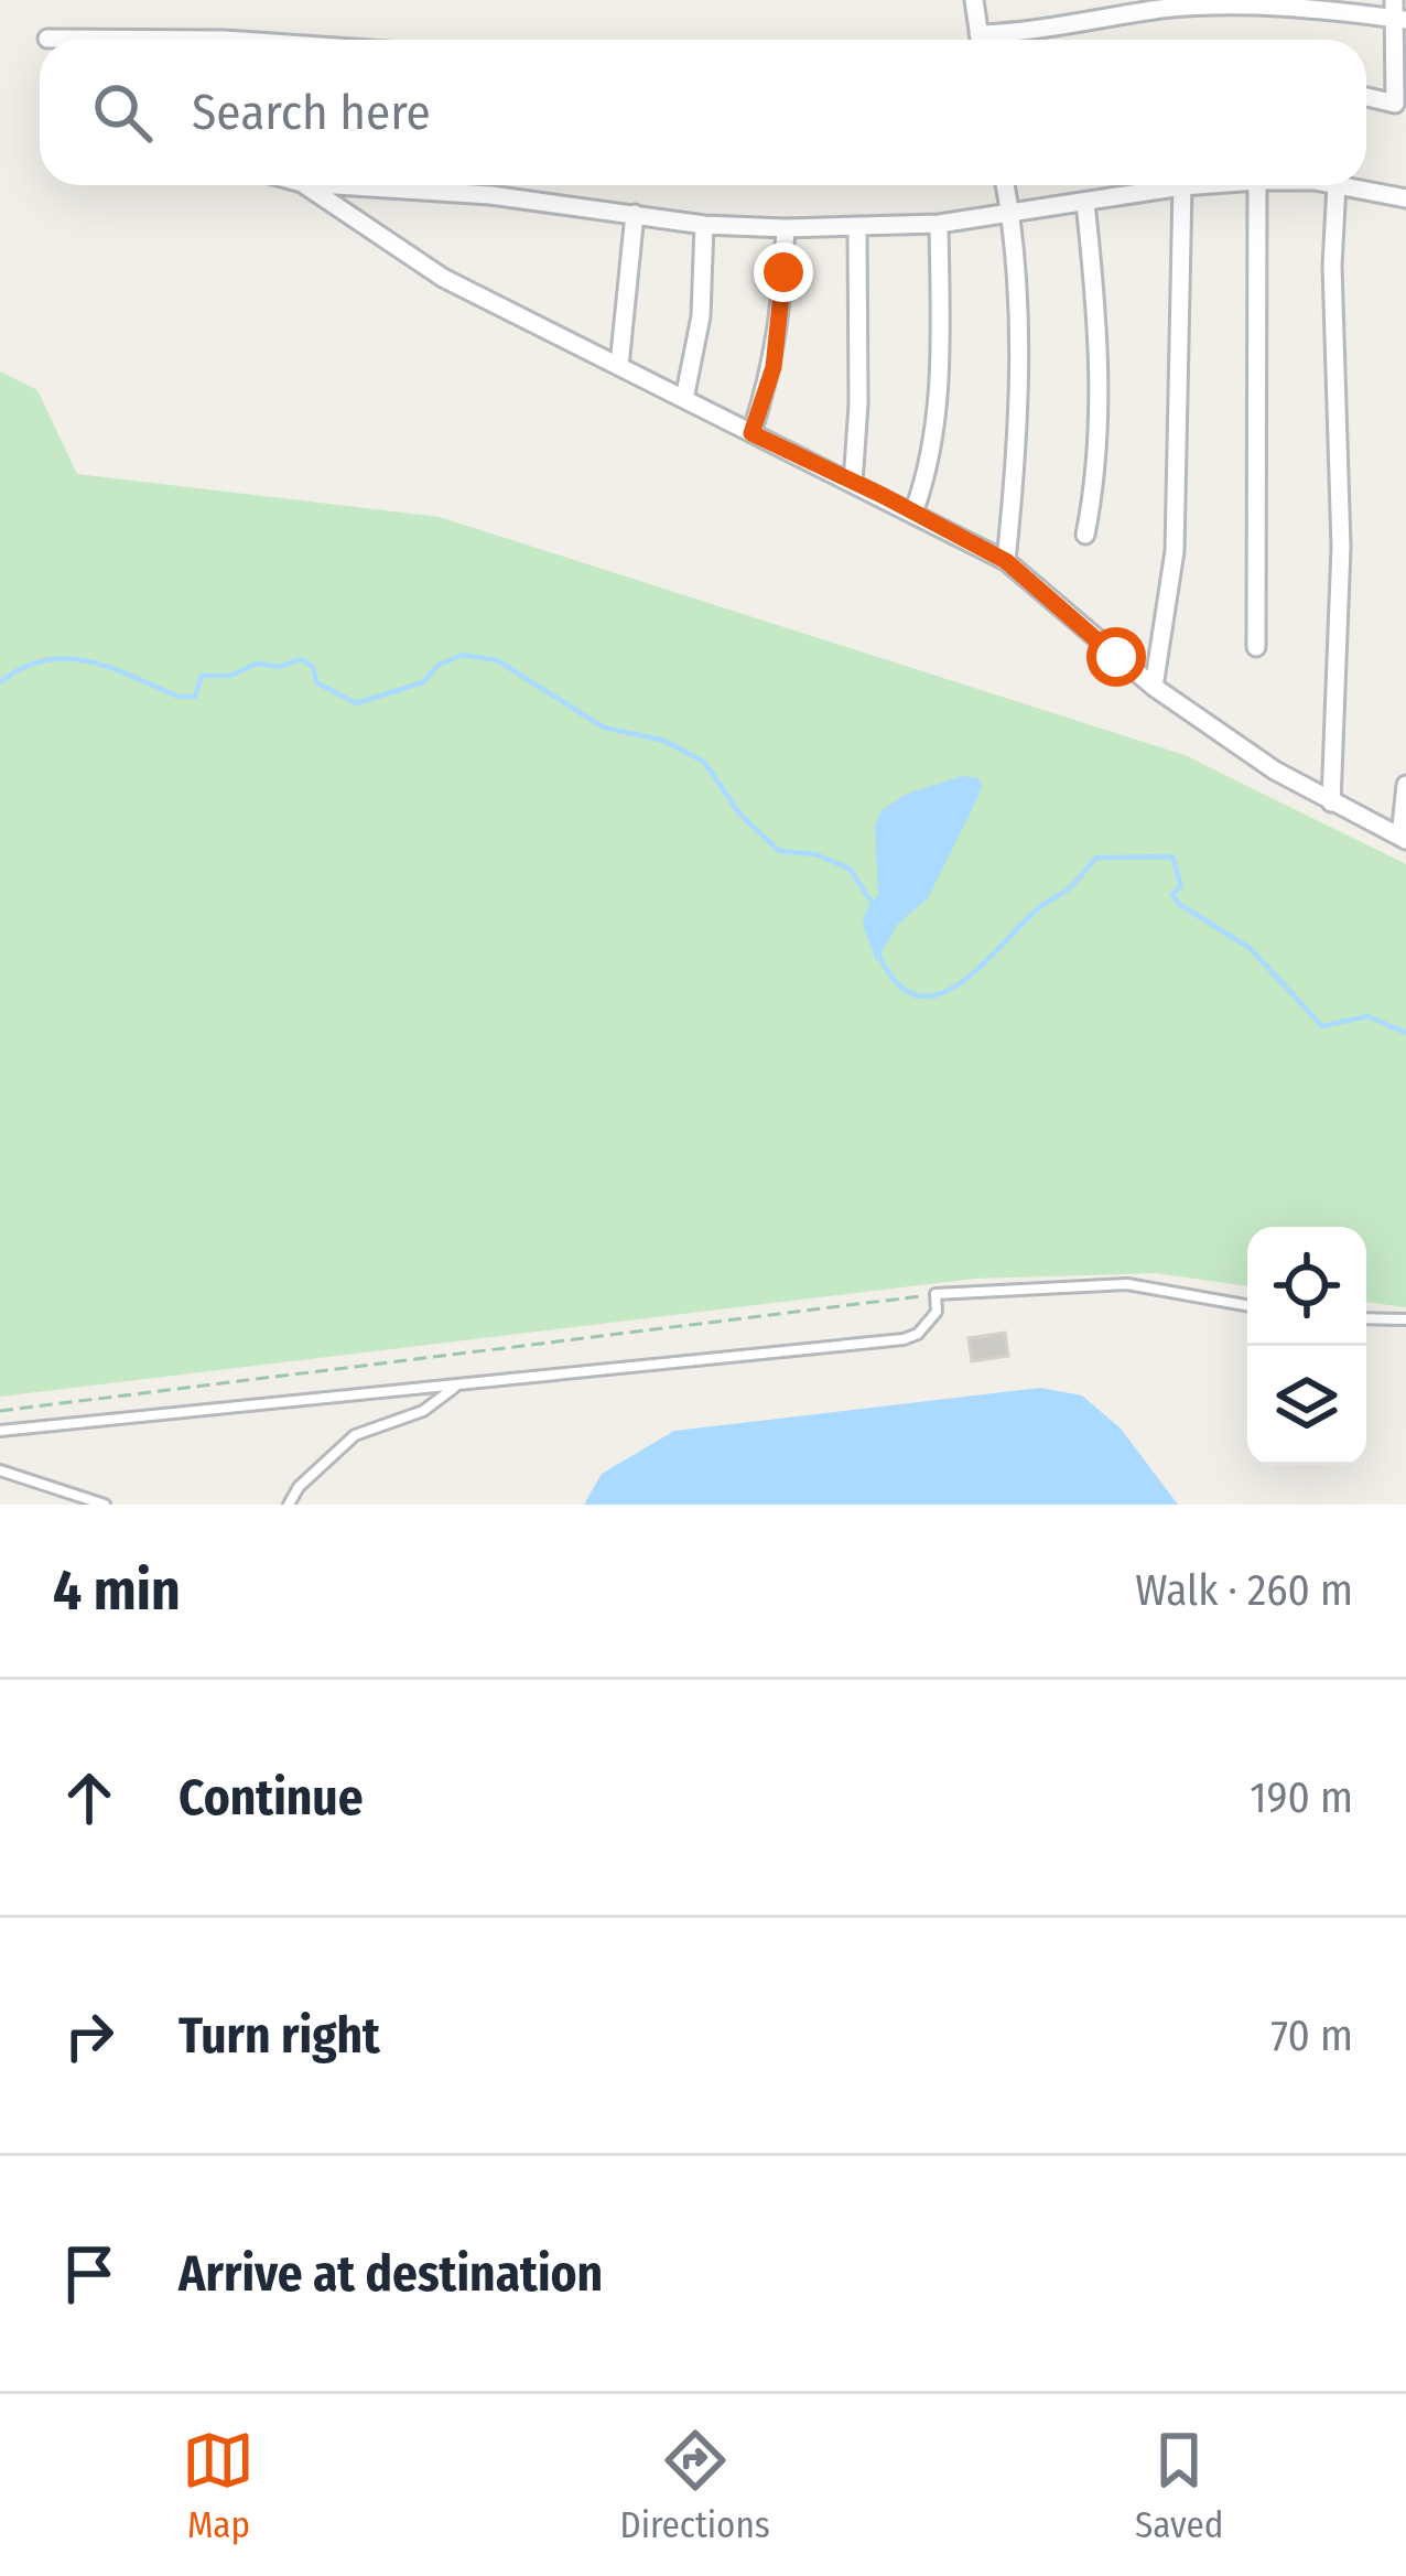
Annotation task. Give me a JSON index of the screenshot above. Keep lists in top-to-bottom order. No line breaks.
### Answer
{"page":{"search":"Search here","heading":["4 min","Walk · 260 m"],"list":[["Continue","190 m"],["Turn right","70 m"],"Arrive at destination"],"nav":["Map","Directions","Saved"]}}
